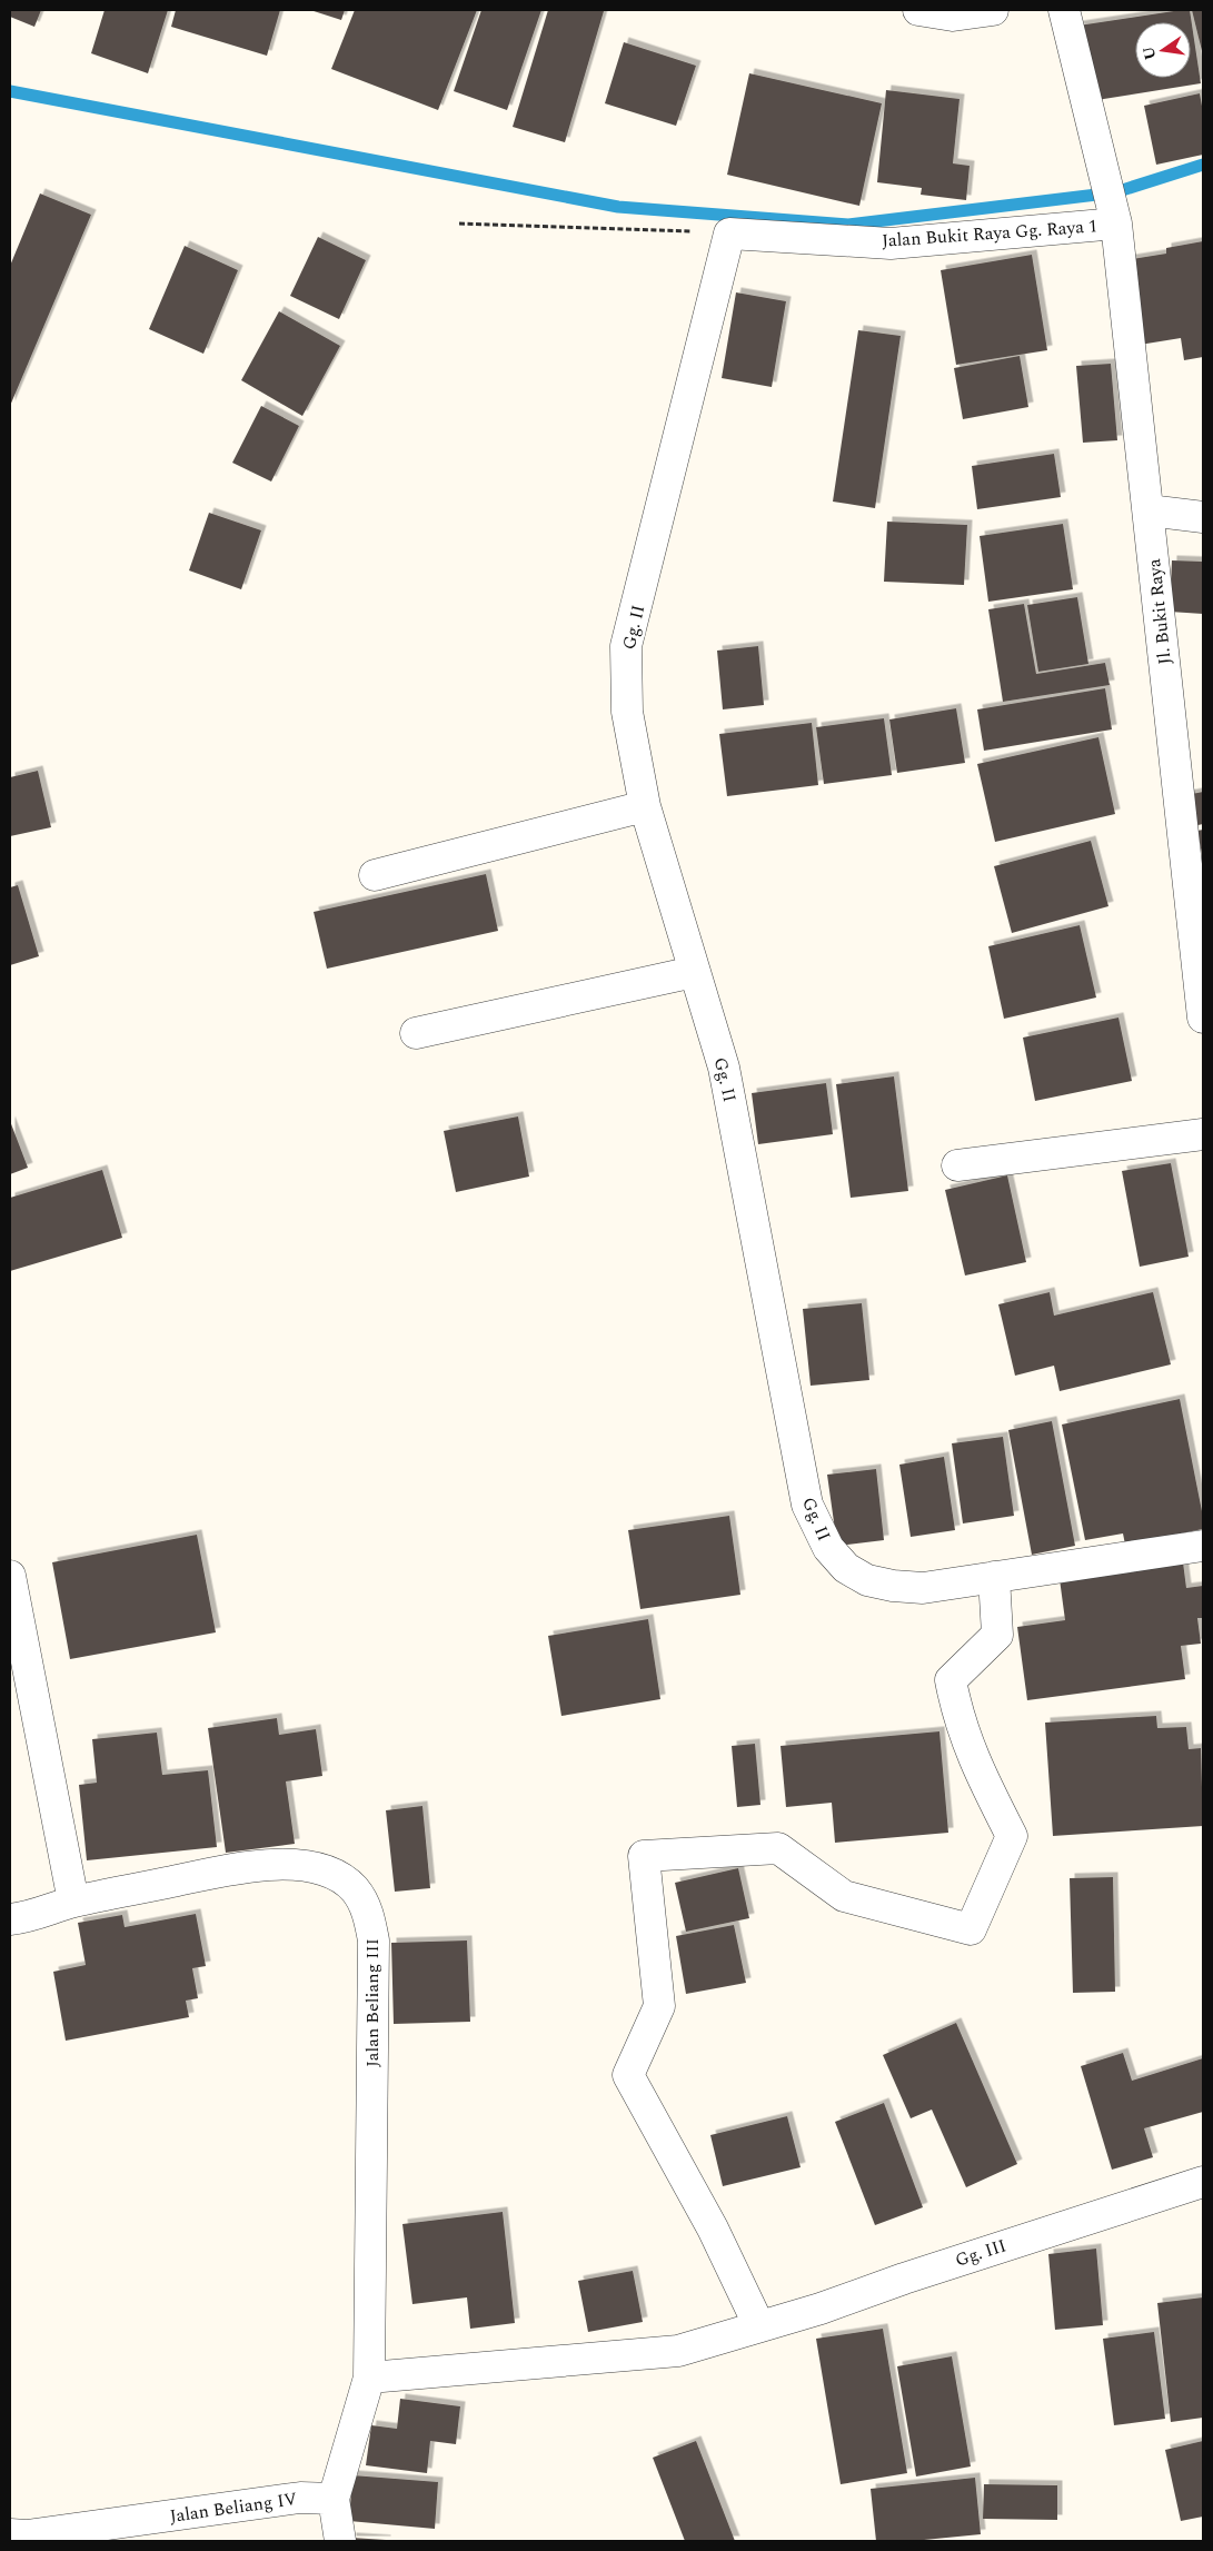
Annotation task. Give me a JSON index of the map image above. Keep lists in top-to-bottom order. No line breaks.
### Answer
{"streets":{"street":["Jalan Bukit Raya Gg. Raya 1","Jl. Bukit Raya","Gg. II","Jalan Beliang III","Gg. III","Jalan Beliang IV"]},"crossings":[["Jalan Bukit Raya Gg. Raya 1","Jl. Bukit Raya"],["Jalan Bukit Raya Gg. Raya 1","Gg. II"],["Jalan Beliang III","Gg. III"]],"north":"left"}
